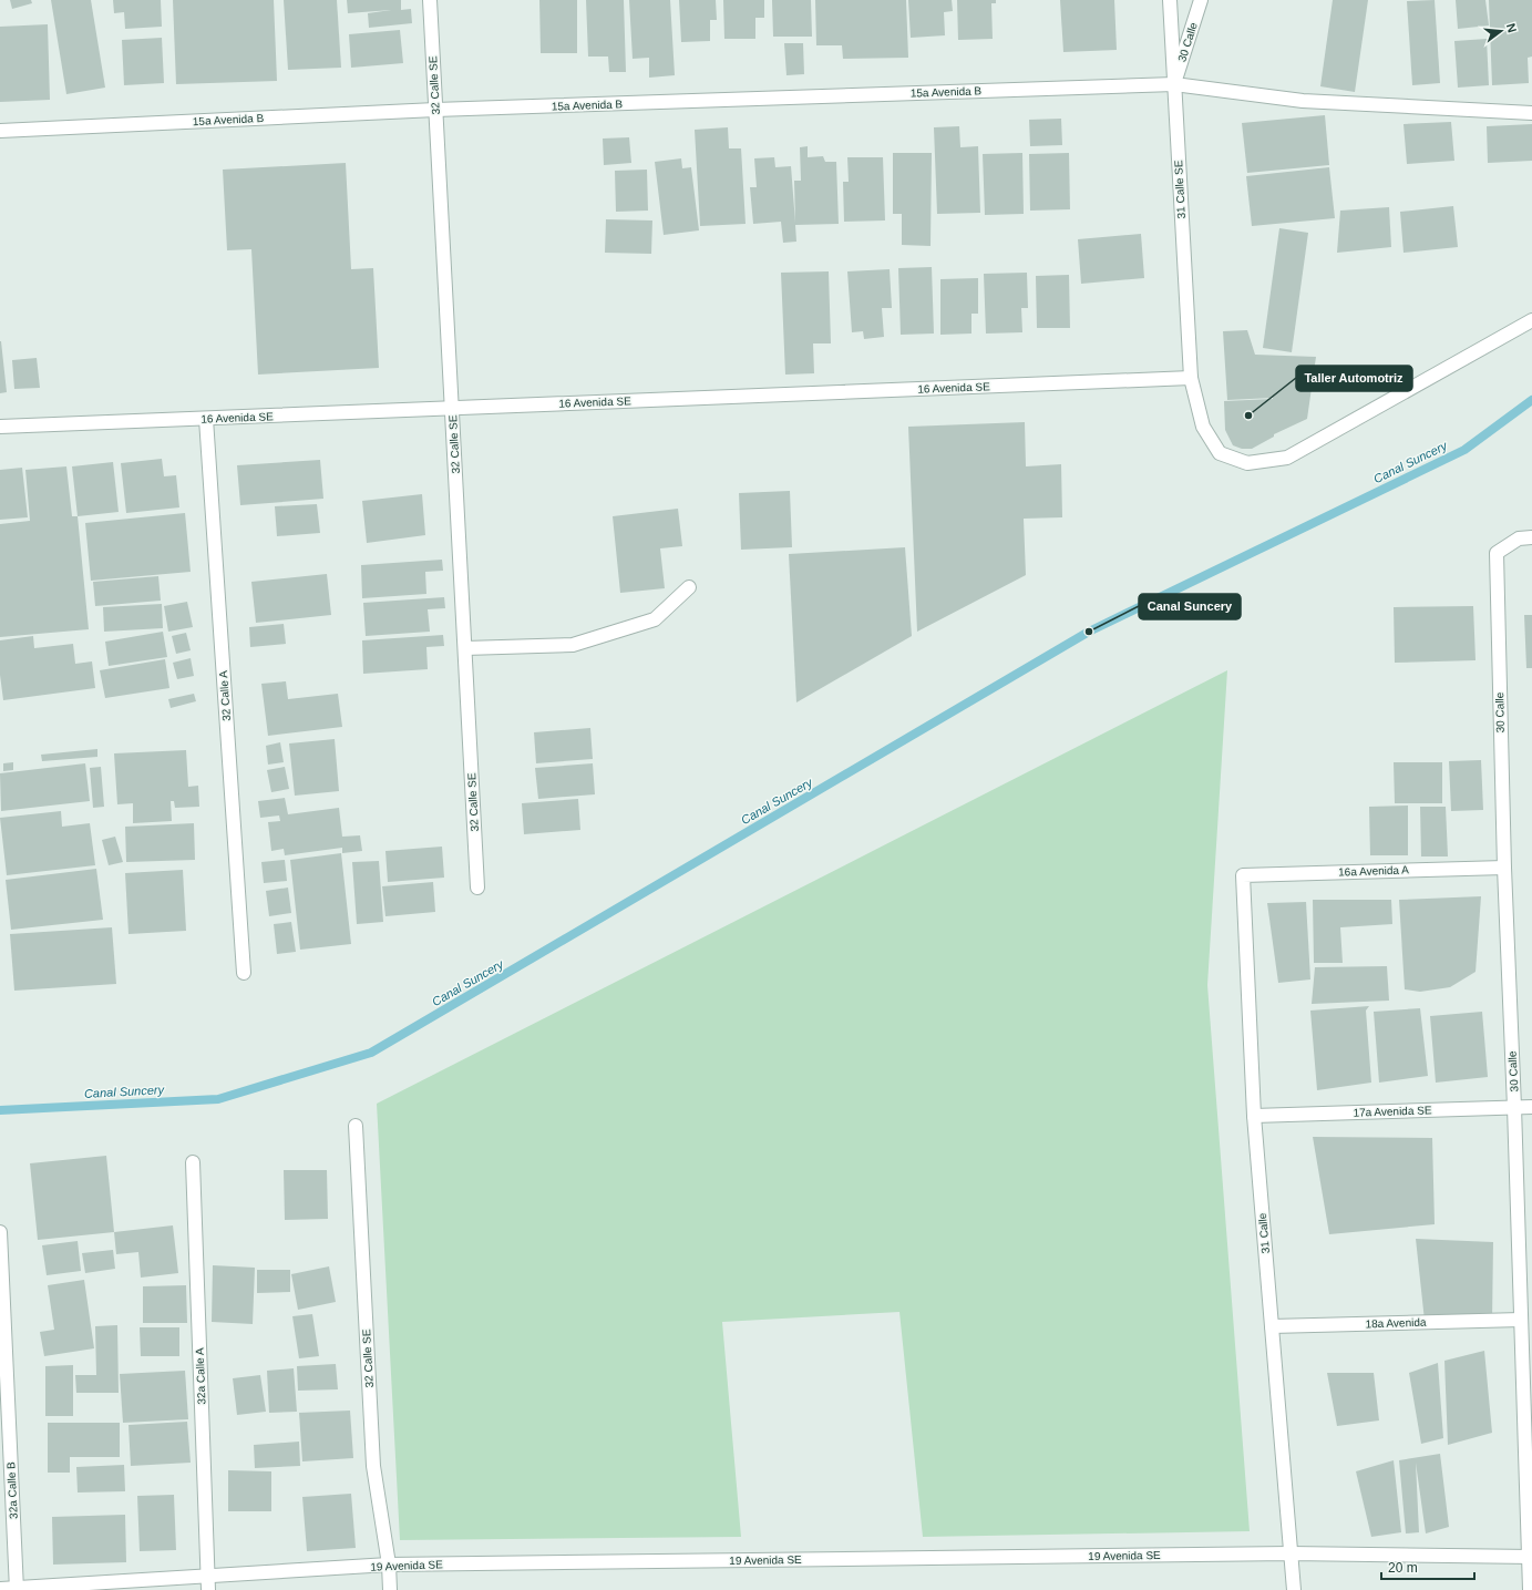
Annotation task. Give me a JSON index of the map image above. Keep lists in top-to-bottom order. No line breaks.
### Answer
{"streets":{"street":["30 Calle","32 Calle SE","15a Avenida B","31 Calle SE","16 Avenida SE","32 Calle A","16a Avenida A","17a Avenida SE","31 Calle","18a Avenida","32a Calle A","32a Calle B","19 Avenida SE"]},"crossings":[["30 Calle","15a Avenida B"],["30 Calle","31 Calle SE"],["30 Calle","16a Avenida A"],["30 Calle","17a Avenida SE"],["30 Calle","18a Avenida"],["30 Calle","19 Avenida SE"],["32 Calle SE","15a Avenida B"],["32 Calle SE","16 Avenida SE"],["32 Calle SE","19 Avenida SE"],["15a Avenida B","31 Calle SE"],["31 Calle SE","16 Avenida SE"],["16 Avenida SE","32 Calle A"],["16a Avenida A","31 Calle"],["17a Avenida SE","31 Calle"],["31 Calle","18a Avenida"],["31 Calle","19 Avenida SE"],["32a Calle A","19 Avenida SE"],["32a Calle B","19 Avenida SE"]],"water":["Canal Suncery"],"places":["Taller Automotriz","Canal Suncery"],"scale_bar":"20 m","north":"right"}
